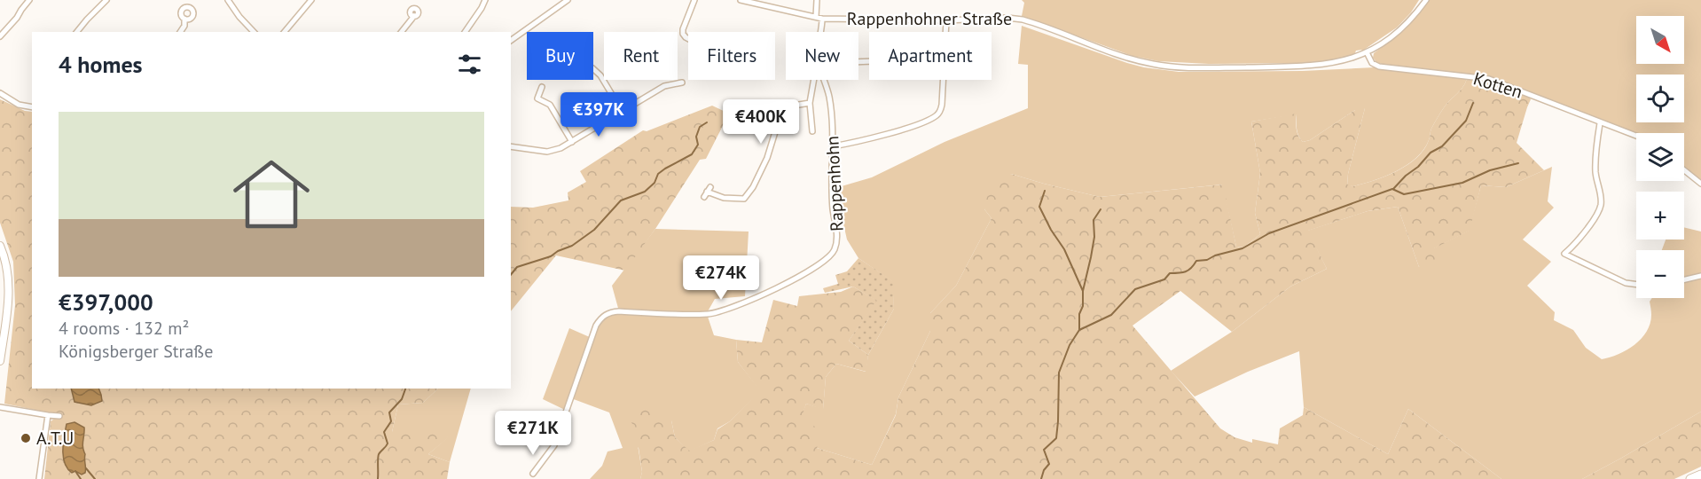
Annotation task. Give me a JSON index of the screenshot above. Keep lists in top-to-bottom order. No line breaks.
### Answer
{"streets":{"street":["Rappenhohner Straße","Kotten","Rappenhohn"]},"crossings":[["Rappenhohner Straße","Kotten"],["Rappenhohner Straße","Rappenhohn"]],"places":["A.T.U"],"north":"bottom right","page":{"map_buttons":["+","−"],"chip":["Buy","Rent","Filters","New","Apartment"],"heading":"4 homes","price":["€397K","€400K","€274K","€271K"],"list":[{"name":"€397,000","note":"4 rooms · 132 m² · Königsberger Straße"}]}}
